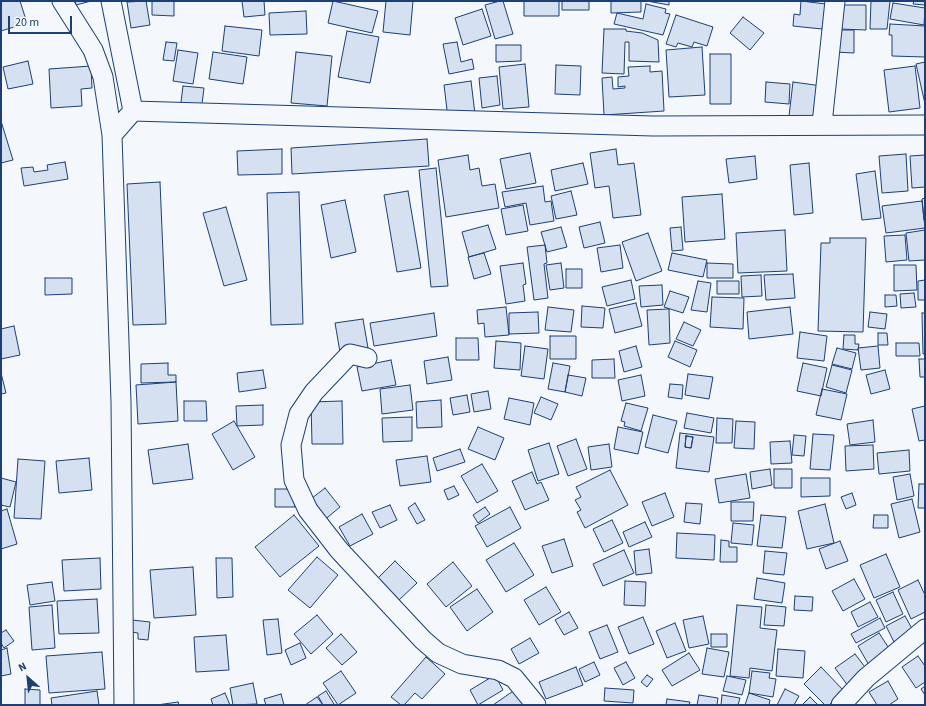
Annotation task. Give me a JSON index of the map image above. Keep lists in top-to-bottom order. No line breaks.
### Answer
{"scale_bar":"20 m","north":"top left"}
